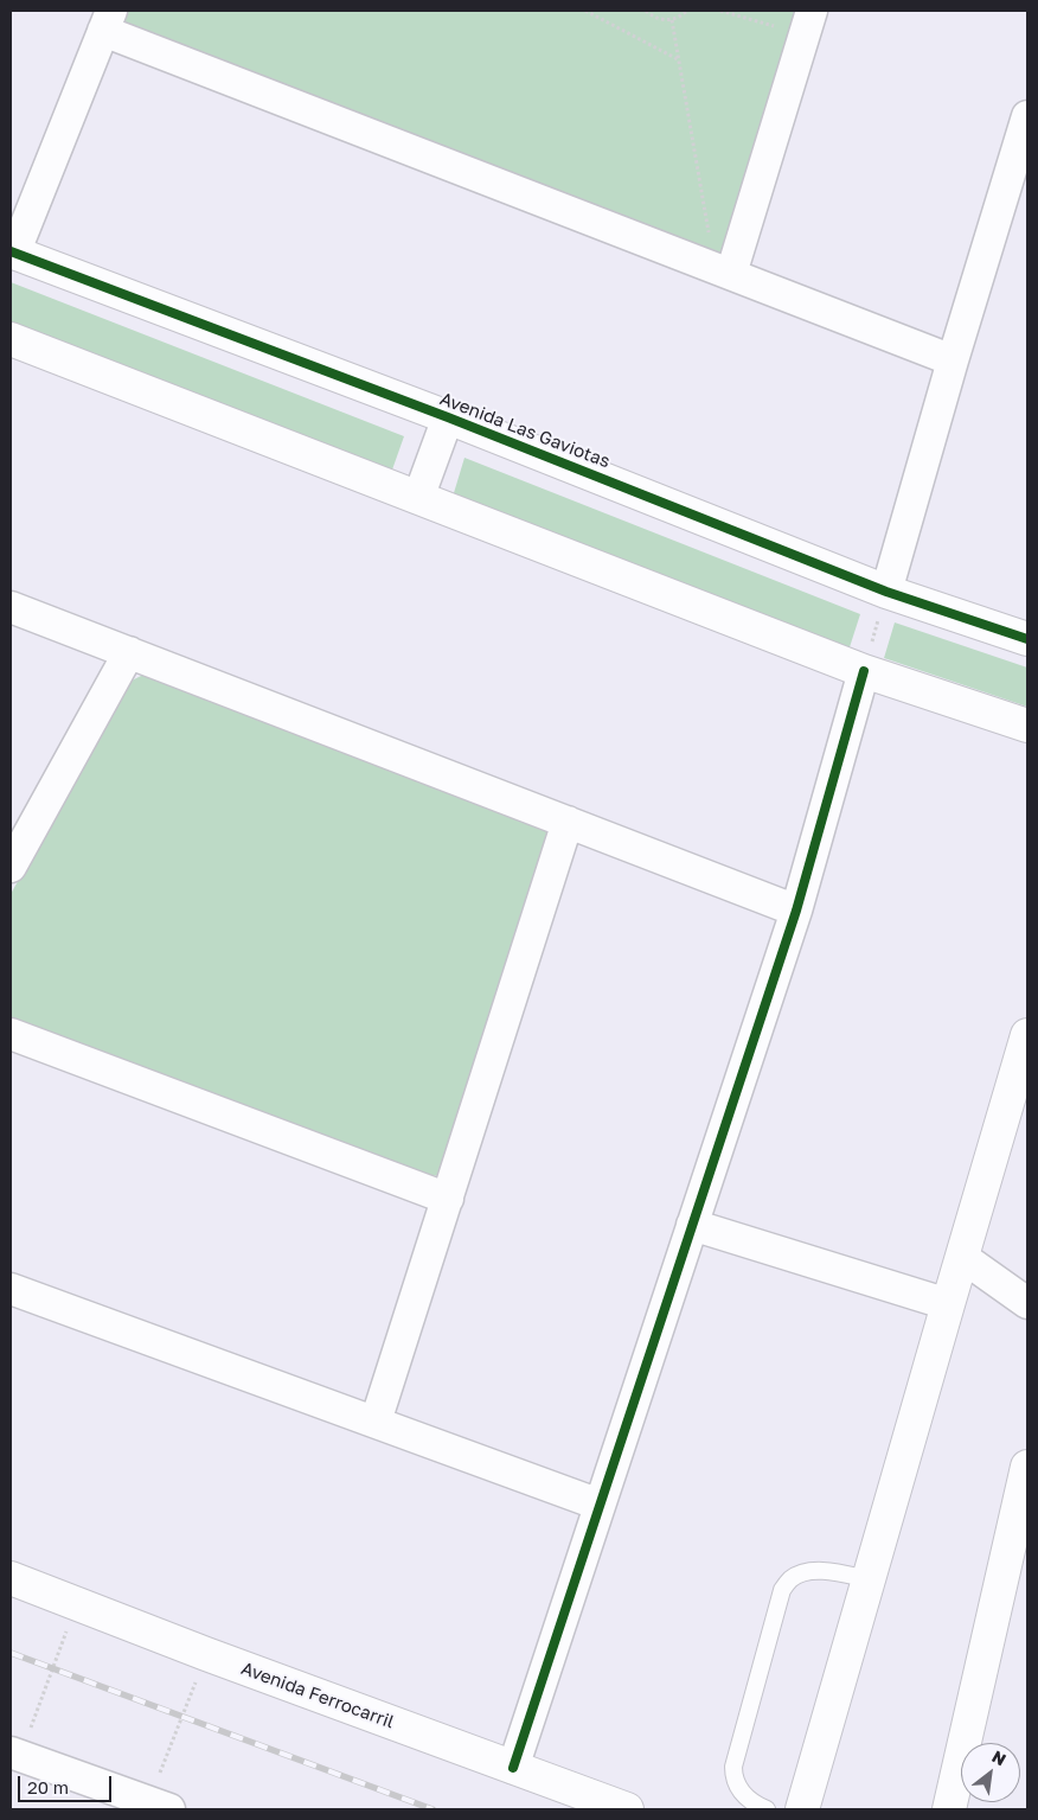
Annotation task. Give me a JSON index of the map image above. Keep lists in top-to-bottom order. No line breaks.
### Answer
{"streets":{"street":["Avenida Las Gaviotas","Avenida Ferrocarril"]},"scale_bar":"20 m","north":"top right"}
